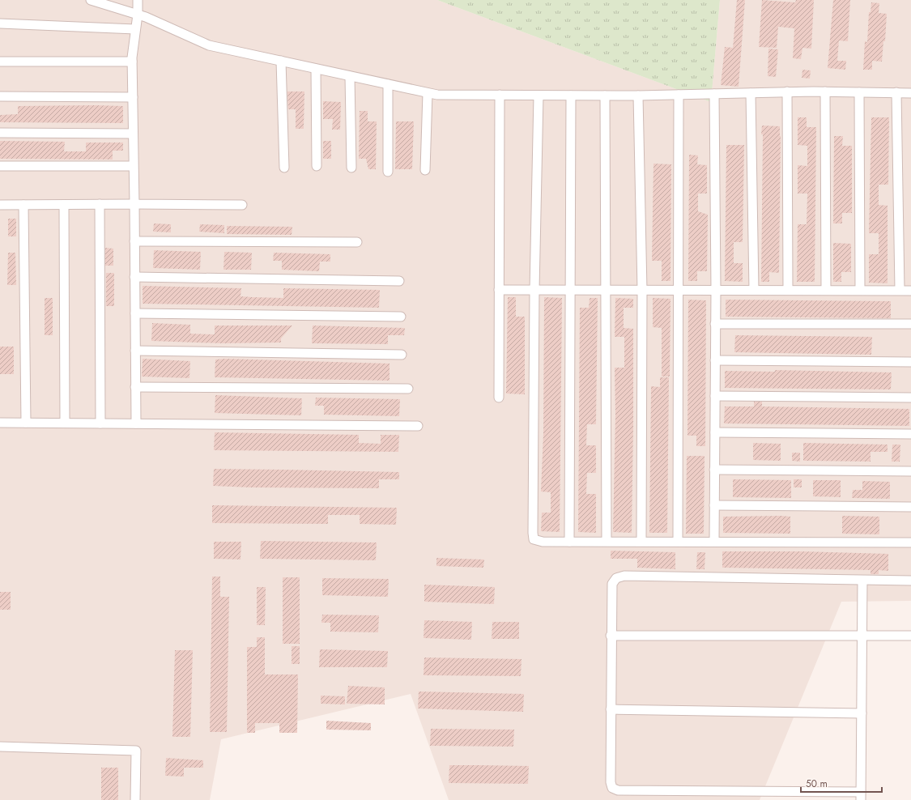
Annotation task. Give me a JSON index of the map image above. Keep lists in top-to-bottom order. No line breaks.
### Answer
{"scale_bar":"50 m"}
